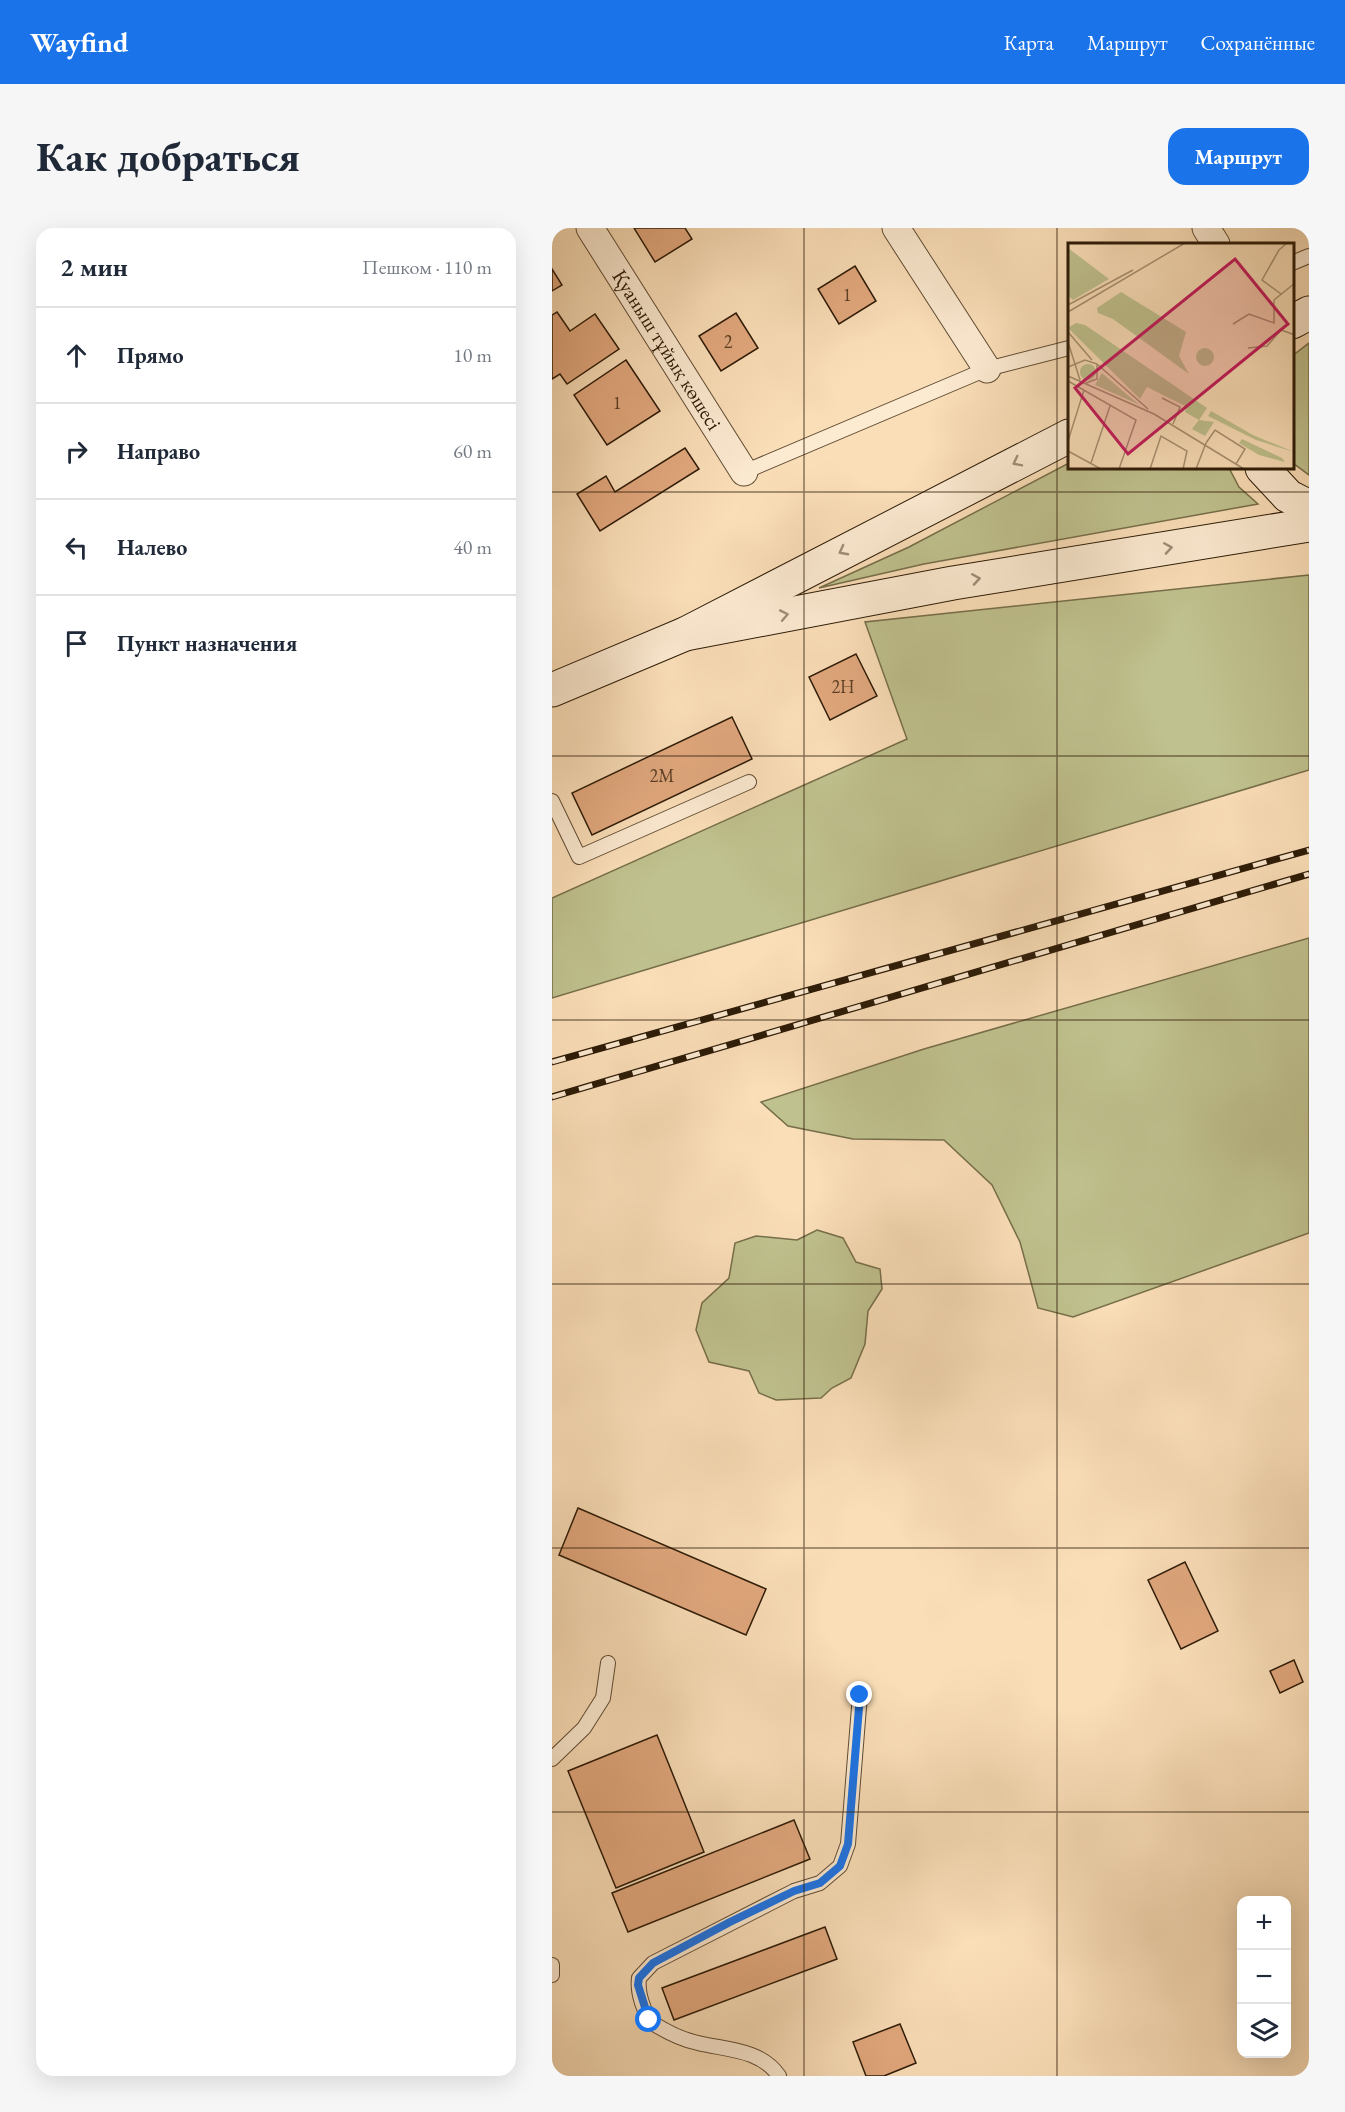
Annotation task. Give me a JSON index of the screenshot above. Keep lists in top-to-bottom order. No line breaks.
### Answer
{"streets":{"street":["Қуаныш тұйық көшесі"]},"house_numbers":["1","2","1","2Н","2М"],"page":{"header":"Wayfind","nav":["Карта","Маршрут","Сохранённые"],"buttons":"Маршрут","title":"Как добраться","heading":["2 мин","Пешком · 110 m"],"list":[["Прямо","10 m"],["Направо","60 m"],["Налево","40 m"],"Пункт назначения"],"map_buttons":["+","−"]}}
